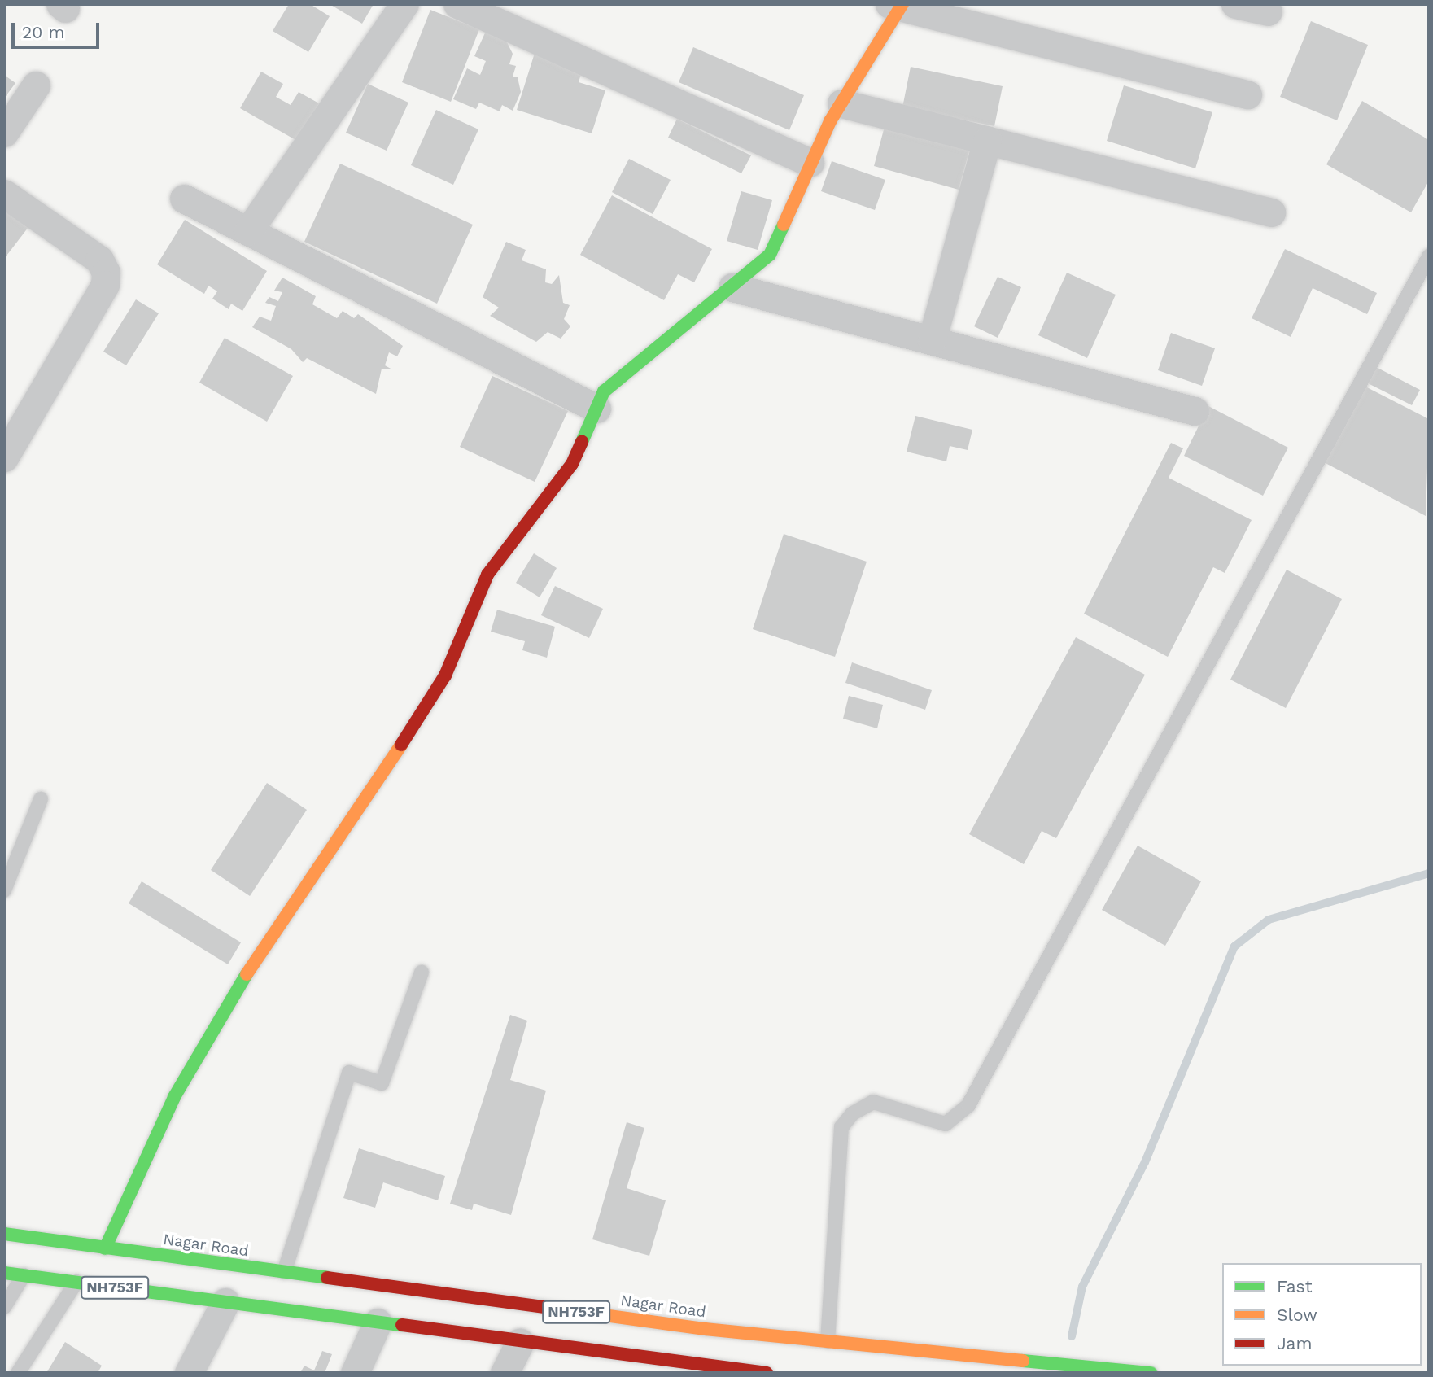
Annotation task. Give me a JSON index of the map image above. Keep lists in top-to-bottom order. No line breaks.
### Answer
{"streets":{"main road":["Nagar Road","NH753F"]},"legend":["Fast","Slow","Jam"],"scale_bar":"20 m"}
